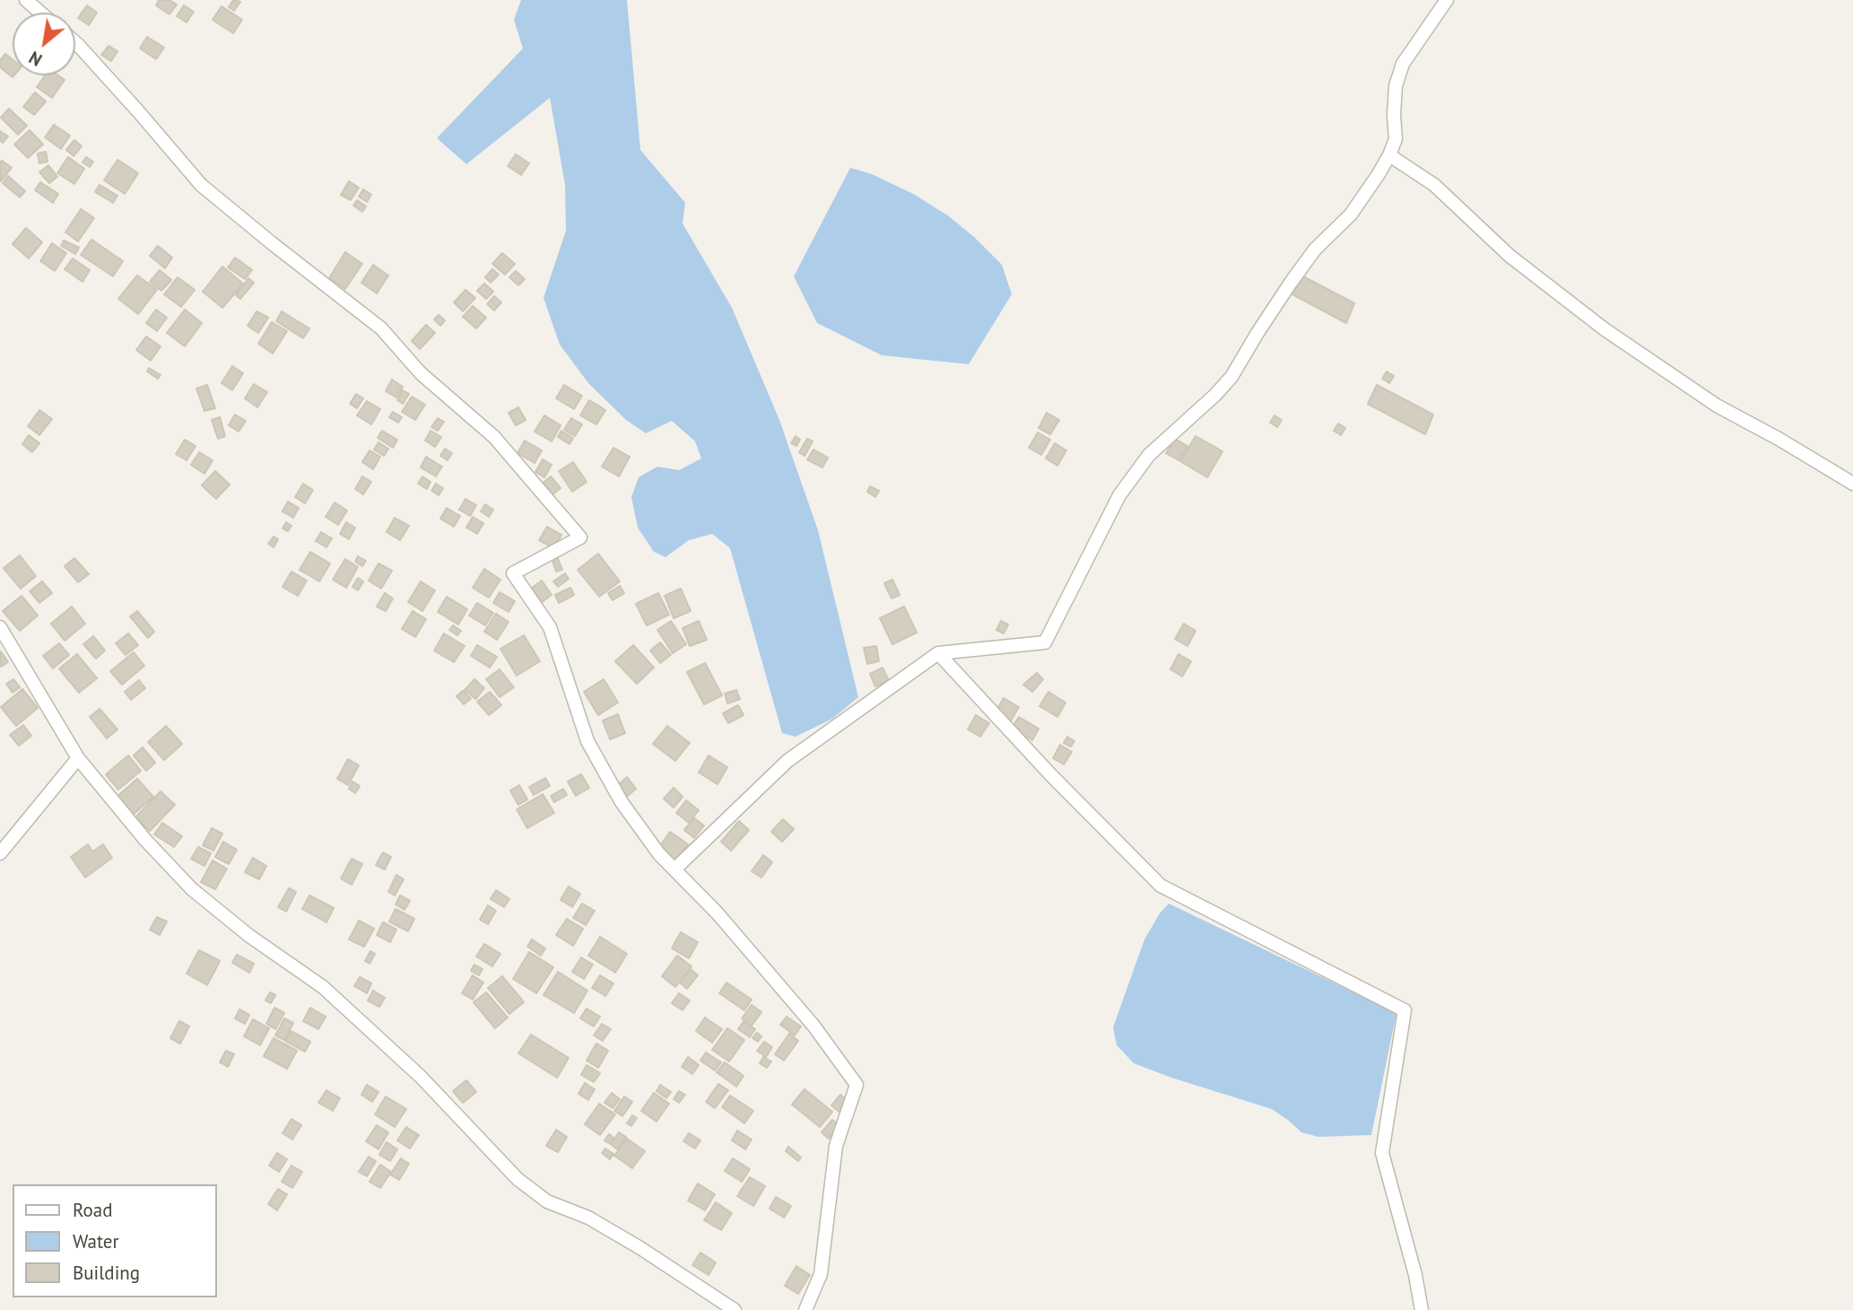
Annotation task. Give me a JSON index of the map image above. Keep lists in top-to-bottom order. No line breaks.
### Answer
{"legend":["Road","Water","Building"],"north":"bottom left"}
